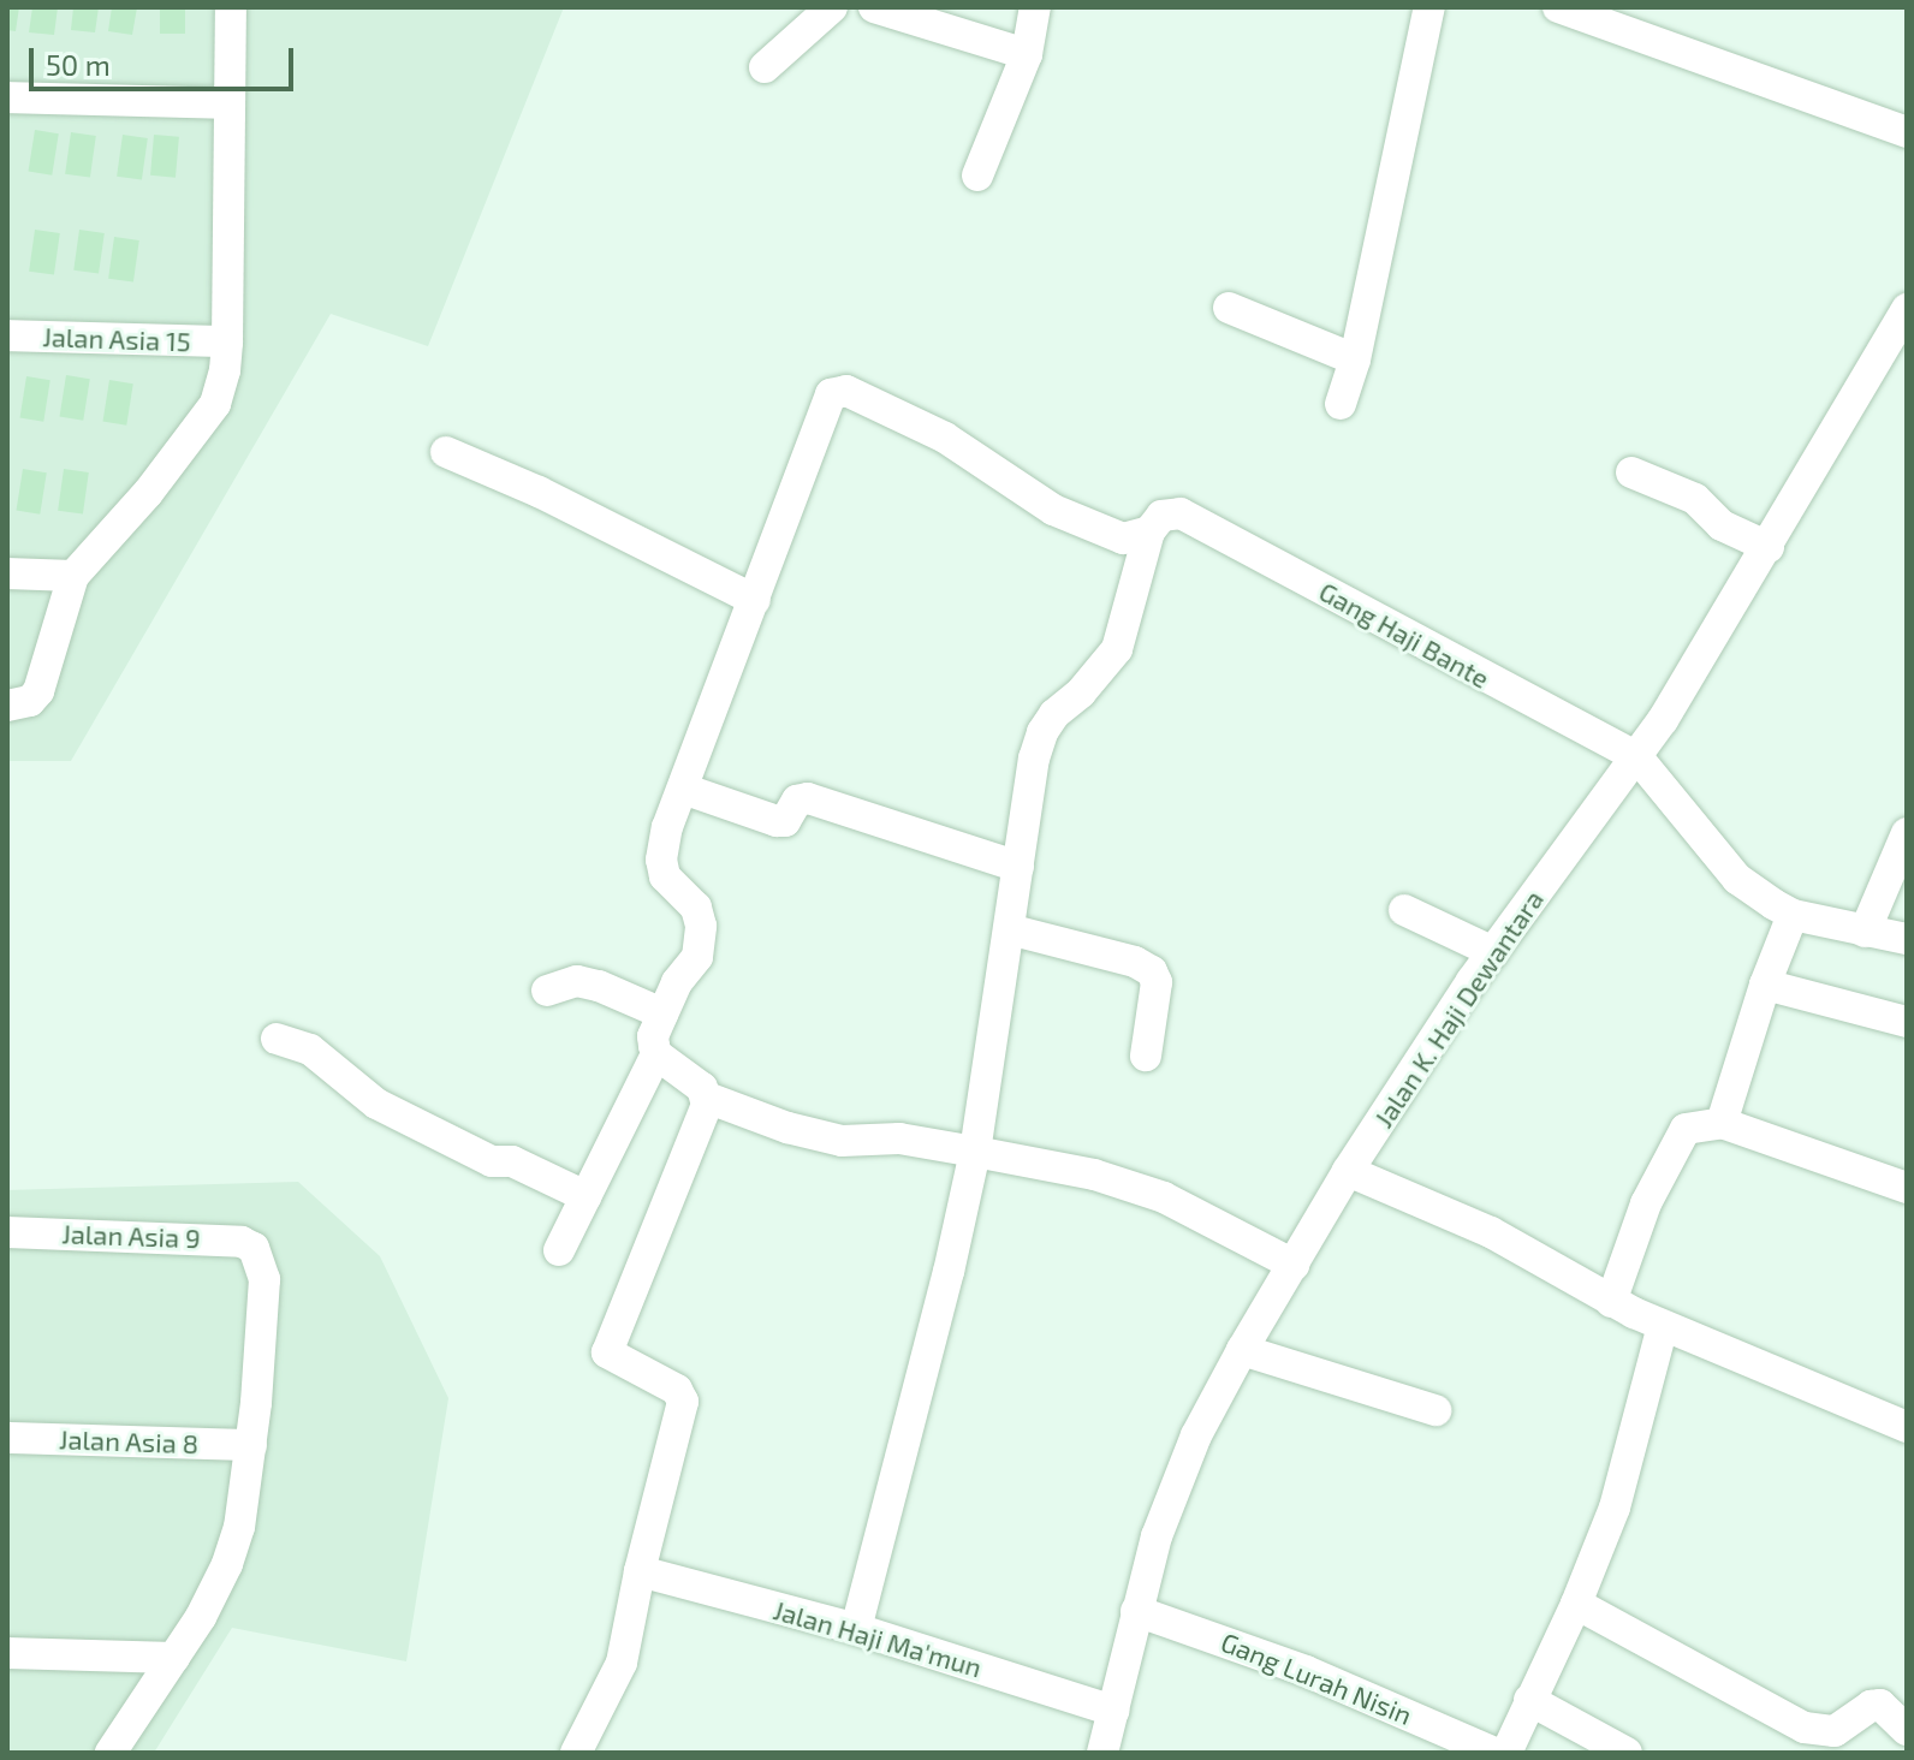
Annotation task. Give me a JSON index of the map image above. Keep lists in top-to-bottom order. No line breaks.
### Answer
{"streets":{"street":["Jalan Asia 15","Gang Haji Bante","Jalan K. Haji Dewantara","Jalan Asia 9","Jalan Asia 8","Jalan Haji Ma'mun","Gang Lurah Nisin"]},"crossings":[["Gang Haji Bante","Jalan K. Haji Dewantara"],["Jalan K. Haji Dewantara","Jalan Haji Ma'mun"],["Jalan K. Haji Dewantara","Gang Lurah Nisin"],["Jalan Asia 9","Jalan Asia 8"]],"scale_bar":"50 m"}
